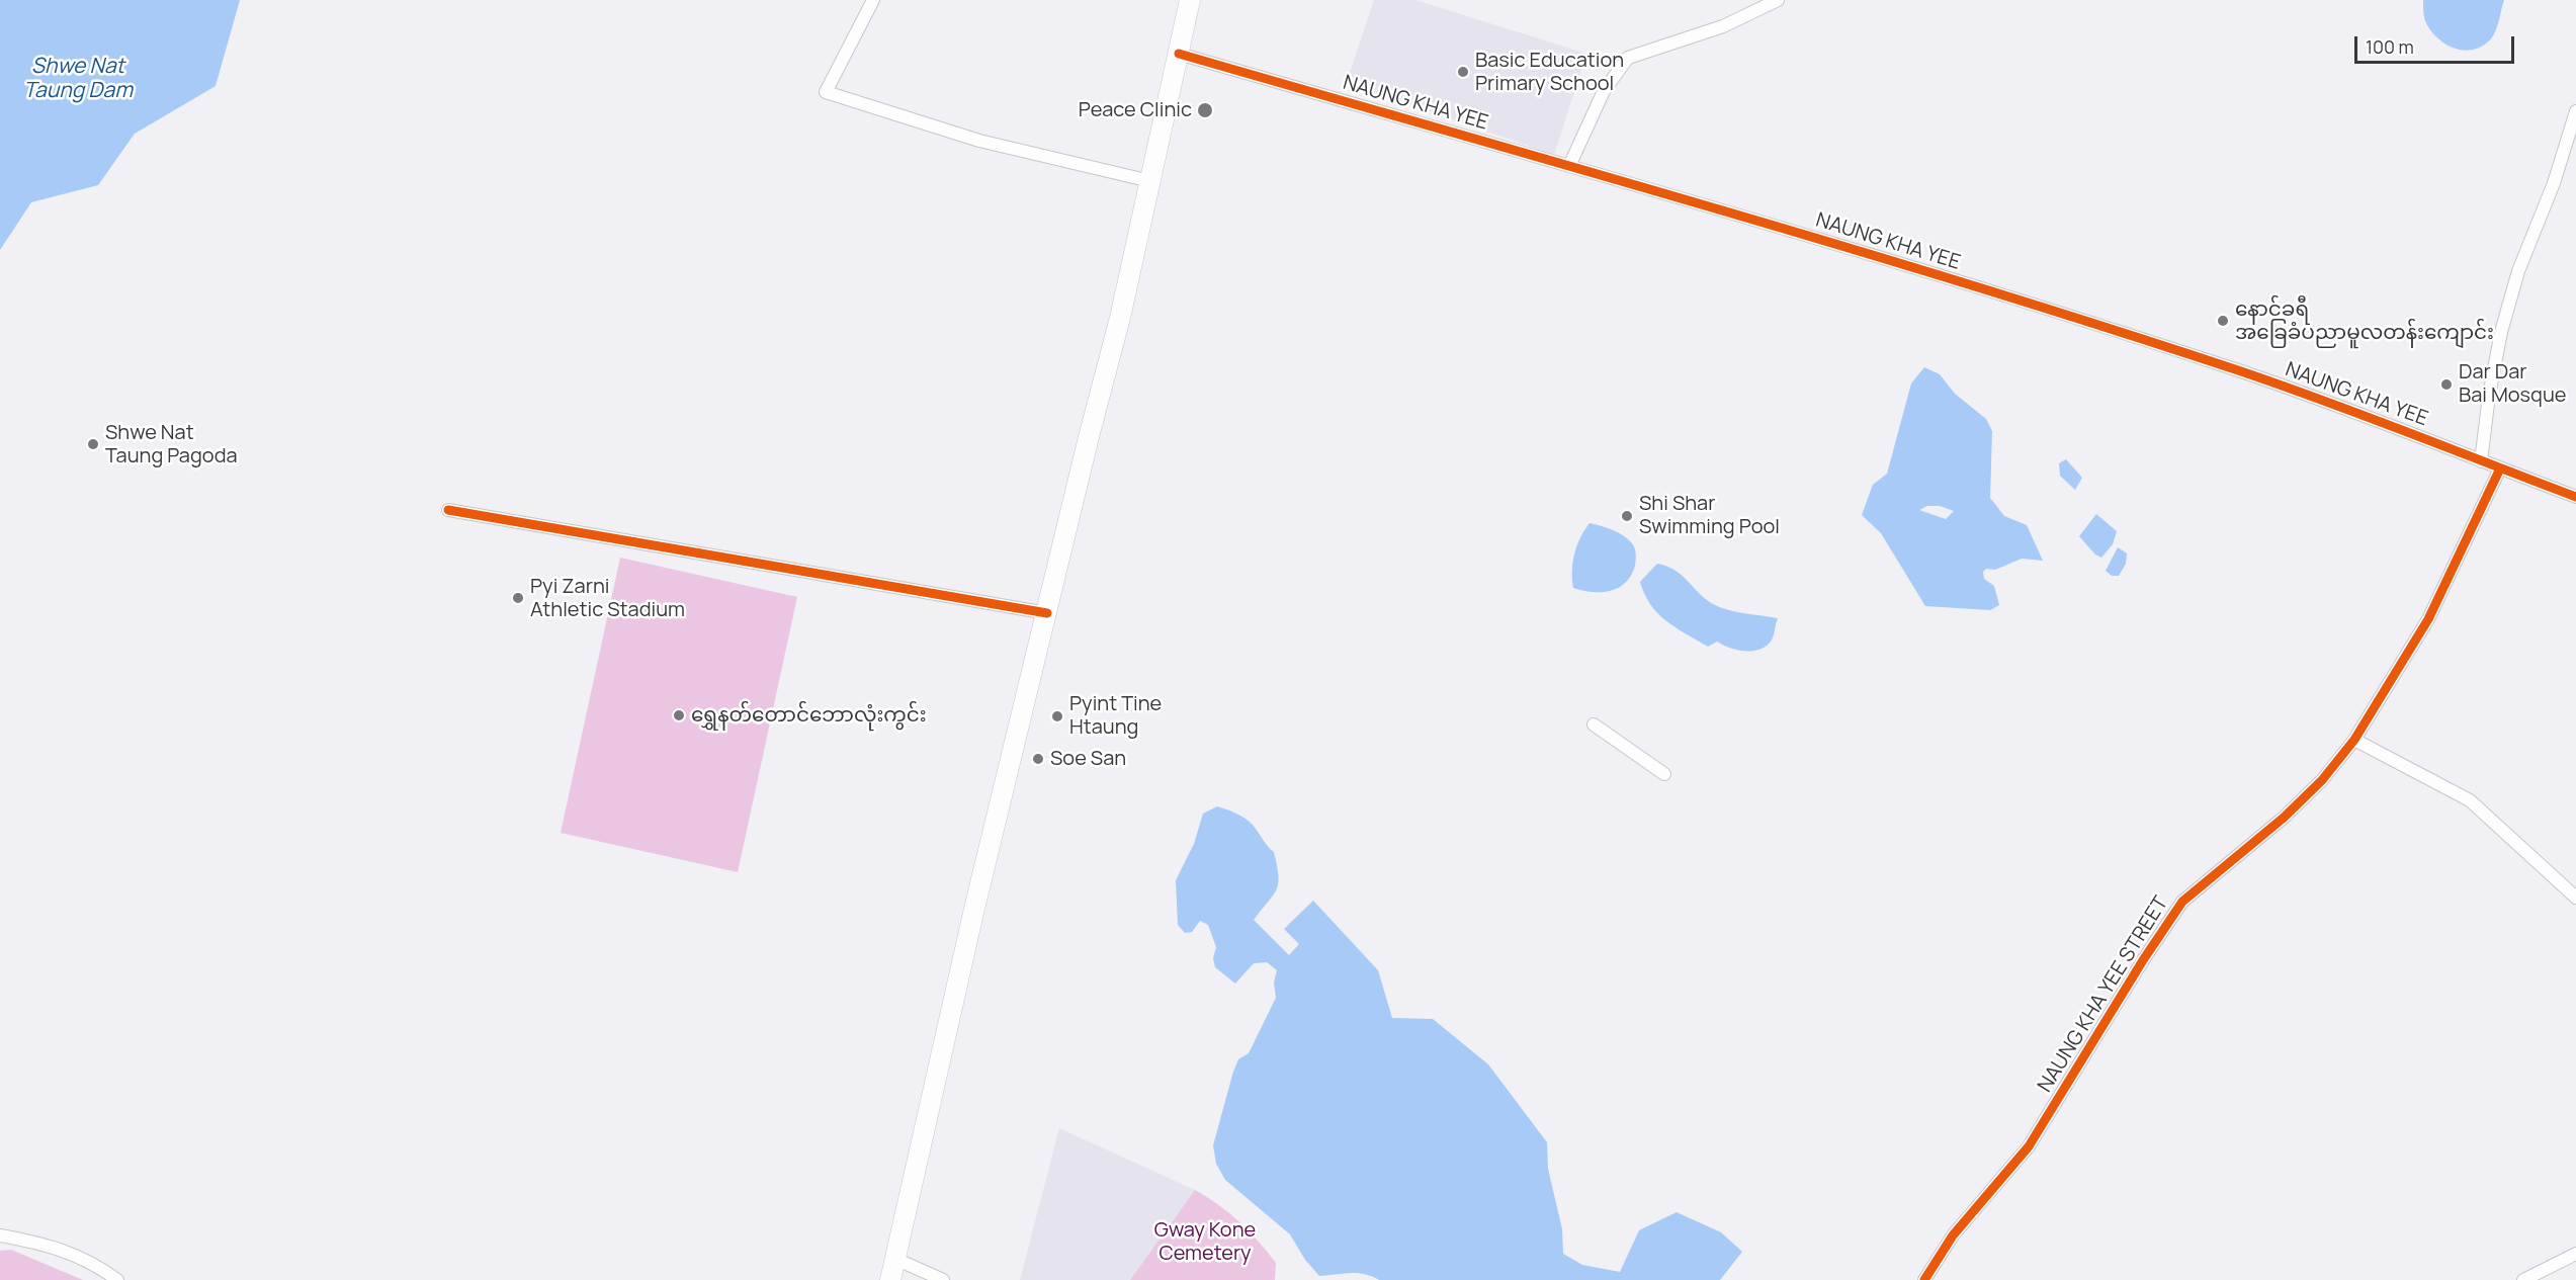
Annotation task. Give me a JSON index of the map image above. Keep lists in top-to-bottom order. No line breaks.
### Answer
{"streets":{"street":["NAUNG KHA YEE","NAUNG KHA YEE STREET"]},"crossings":[["NAUNG KHA YEE","NAUNG KHA YEE STREET"]],"water":["Shwe Nat Taung Dam"],"parks":["Gway Kone Cemetery"],"places":["Basic Education Primary School","Peace Clinic","နောင်ခရီ အခြေခံပညာမူလတန်းကျောင်း","Dar Dar Bai Mosque","Shwe Nat Taung Pagoda","Shi Shar Swimming Pool","Pyi Zarni Athletic Stadium","ရွှေနတ်တောင်ဘောလုံးကွင်း","Pyint Tine Htaung","Soe San"],"scale_bar":"100 m"}
